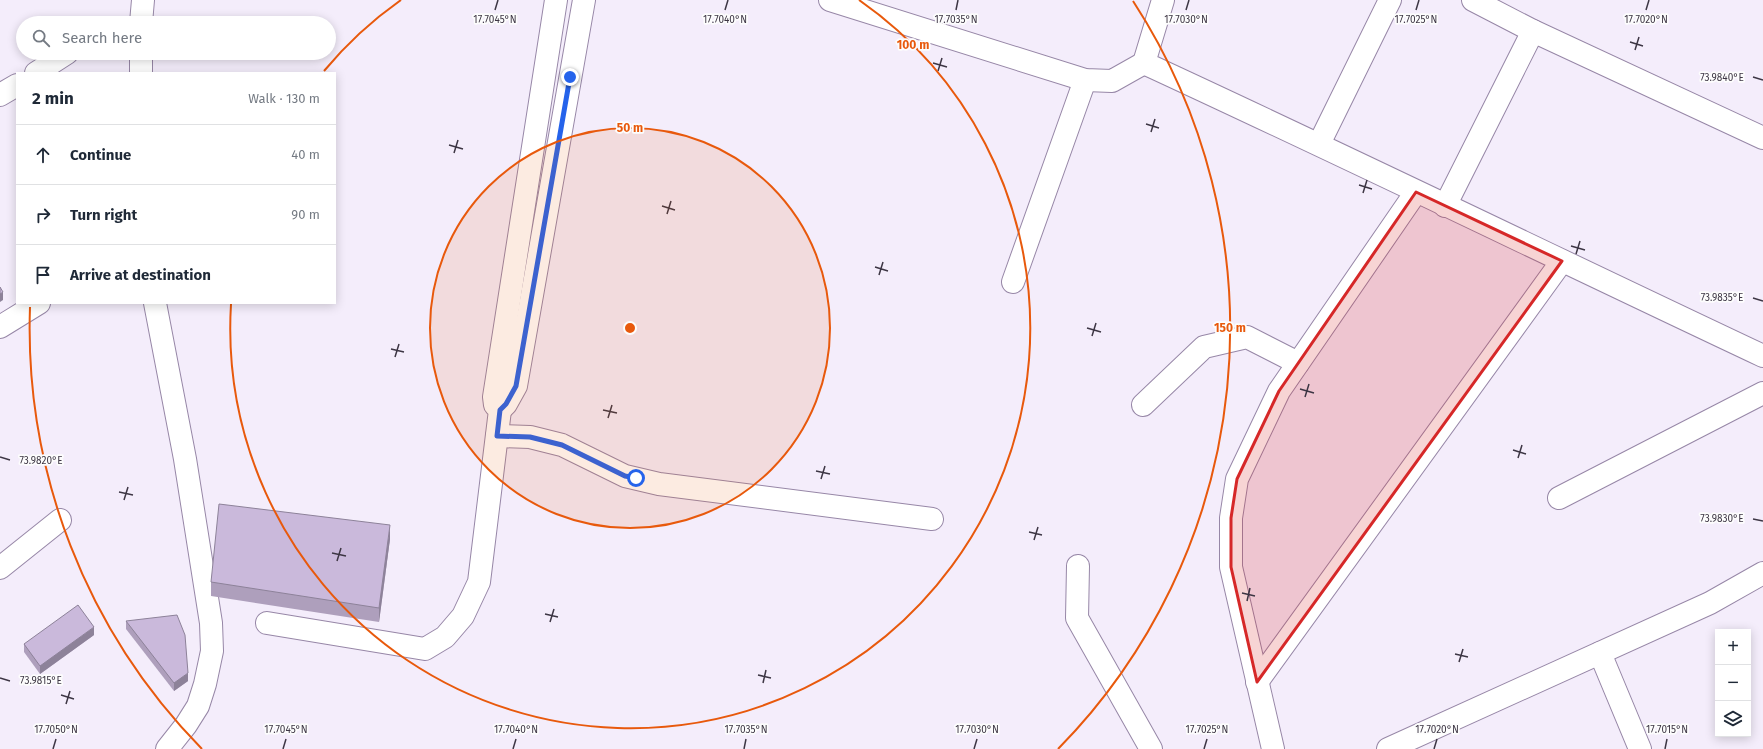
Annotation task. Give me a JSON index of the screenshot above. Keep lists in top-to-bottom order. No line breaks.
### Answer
{"page":{"search":"Search here","heading":["2 min","Walk · 130 m"],"list":[["Continue","40 m"],["Turn right","90 m"],"Arrive at destination"],"map_buttons":["+","−"]},"coordinates":["17.7045°N","17.7040°N","17.7035°N","17.7030°N","17.7025°N","17.7020°N","73.9840°E","73.9835°E","73.9820°E","73.9830°E","73.9815°E","17.7050°N","17.7015°N"],"rings":["100 m","50 m","150 m"]}
